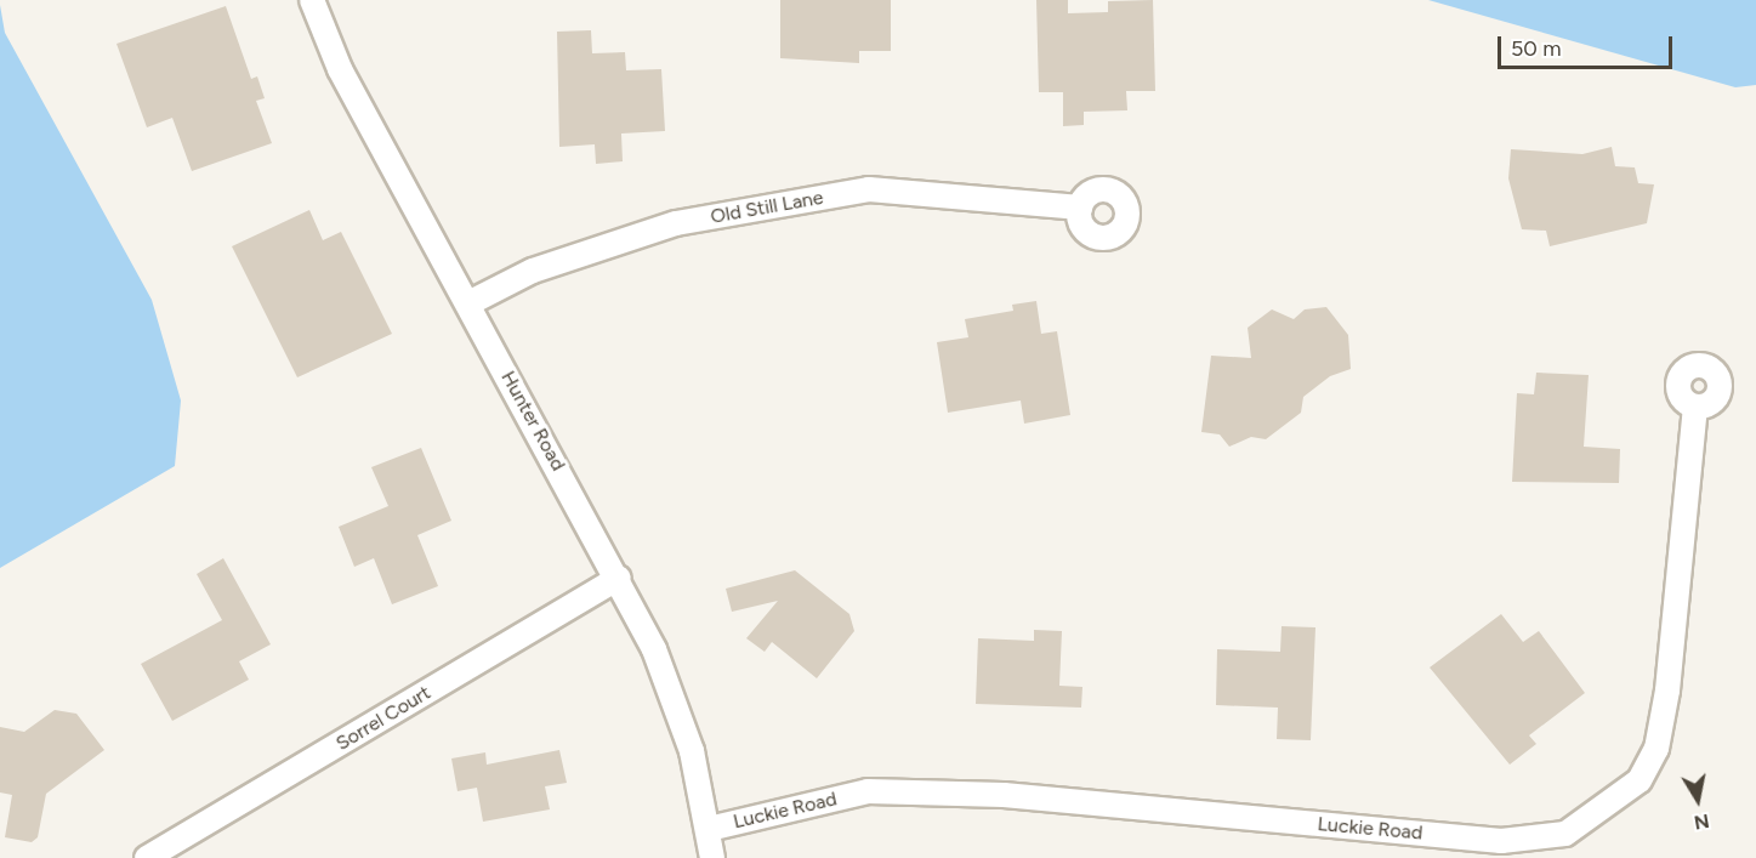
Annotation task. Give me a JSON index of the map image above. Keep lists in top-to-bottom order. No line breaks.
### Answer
{"streets":{"street":["Old Still Lane","Hunter Road","Sorrel Court","Luckie Road"]},"crossings":[["Old Still Lane","Hunter Road"],["Hunter Road","Sorrel Court"],["Hunter Road","Luckie Road"]],"scale_bar":"50 m","north":"bottom"}
